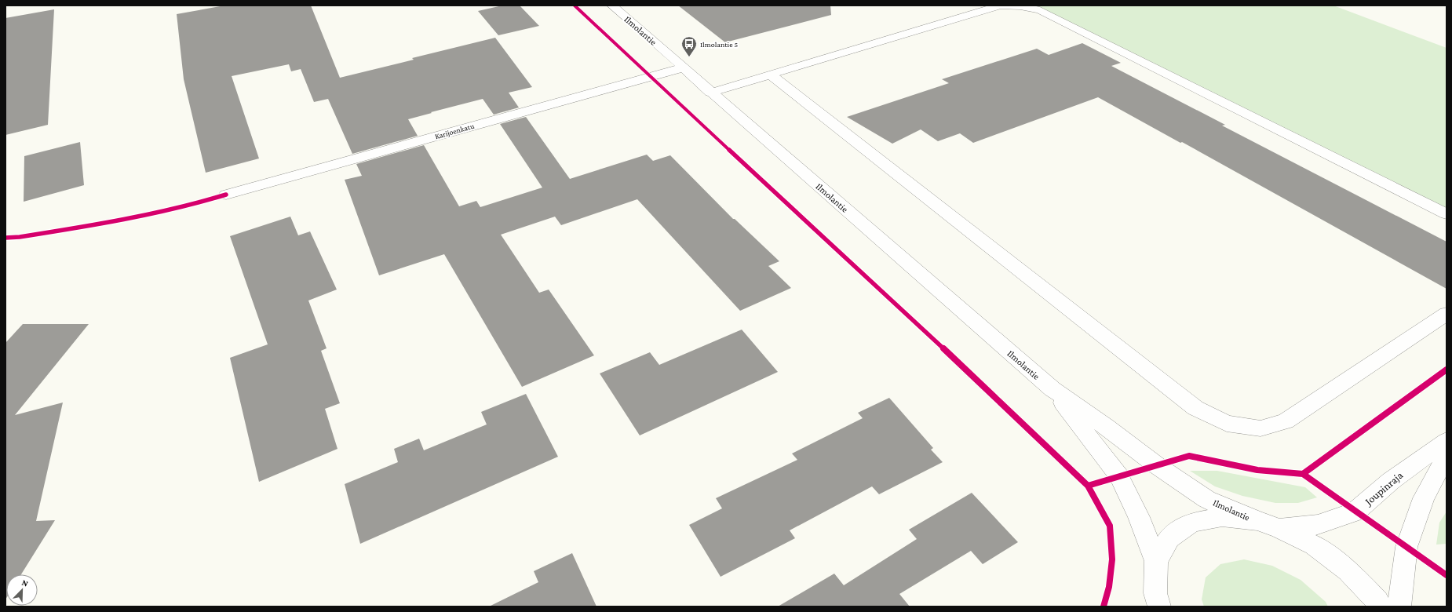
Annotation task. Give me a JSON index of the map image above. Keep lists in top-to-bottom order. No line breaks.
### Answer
{"streets":{"street":["Ilmolantie","Karijoenkatu","Joupinraja"]},"crossings":[["Ilmolantie","Karijoenkatu"]],"places":{"bus stop":["Ilmolantie 5"]},"north":"top right"}
